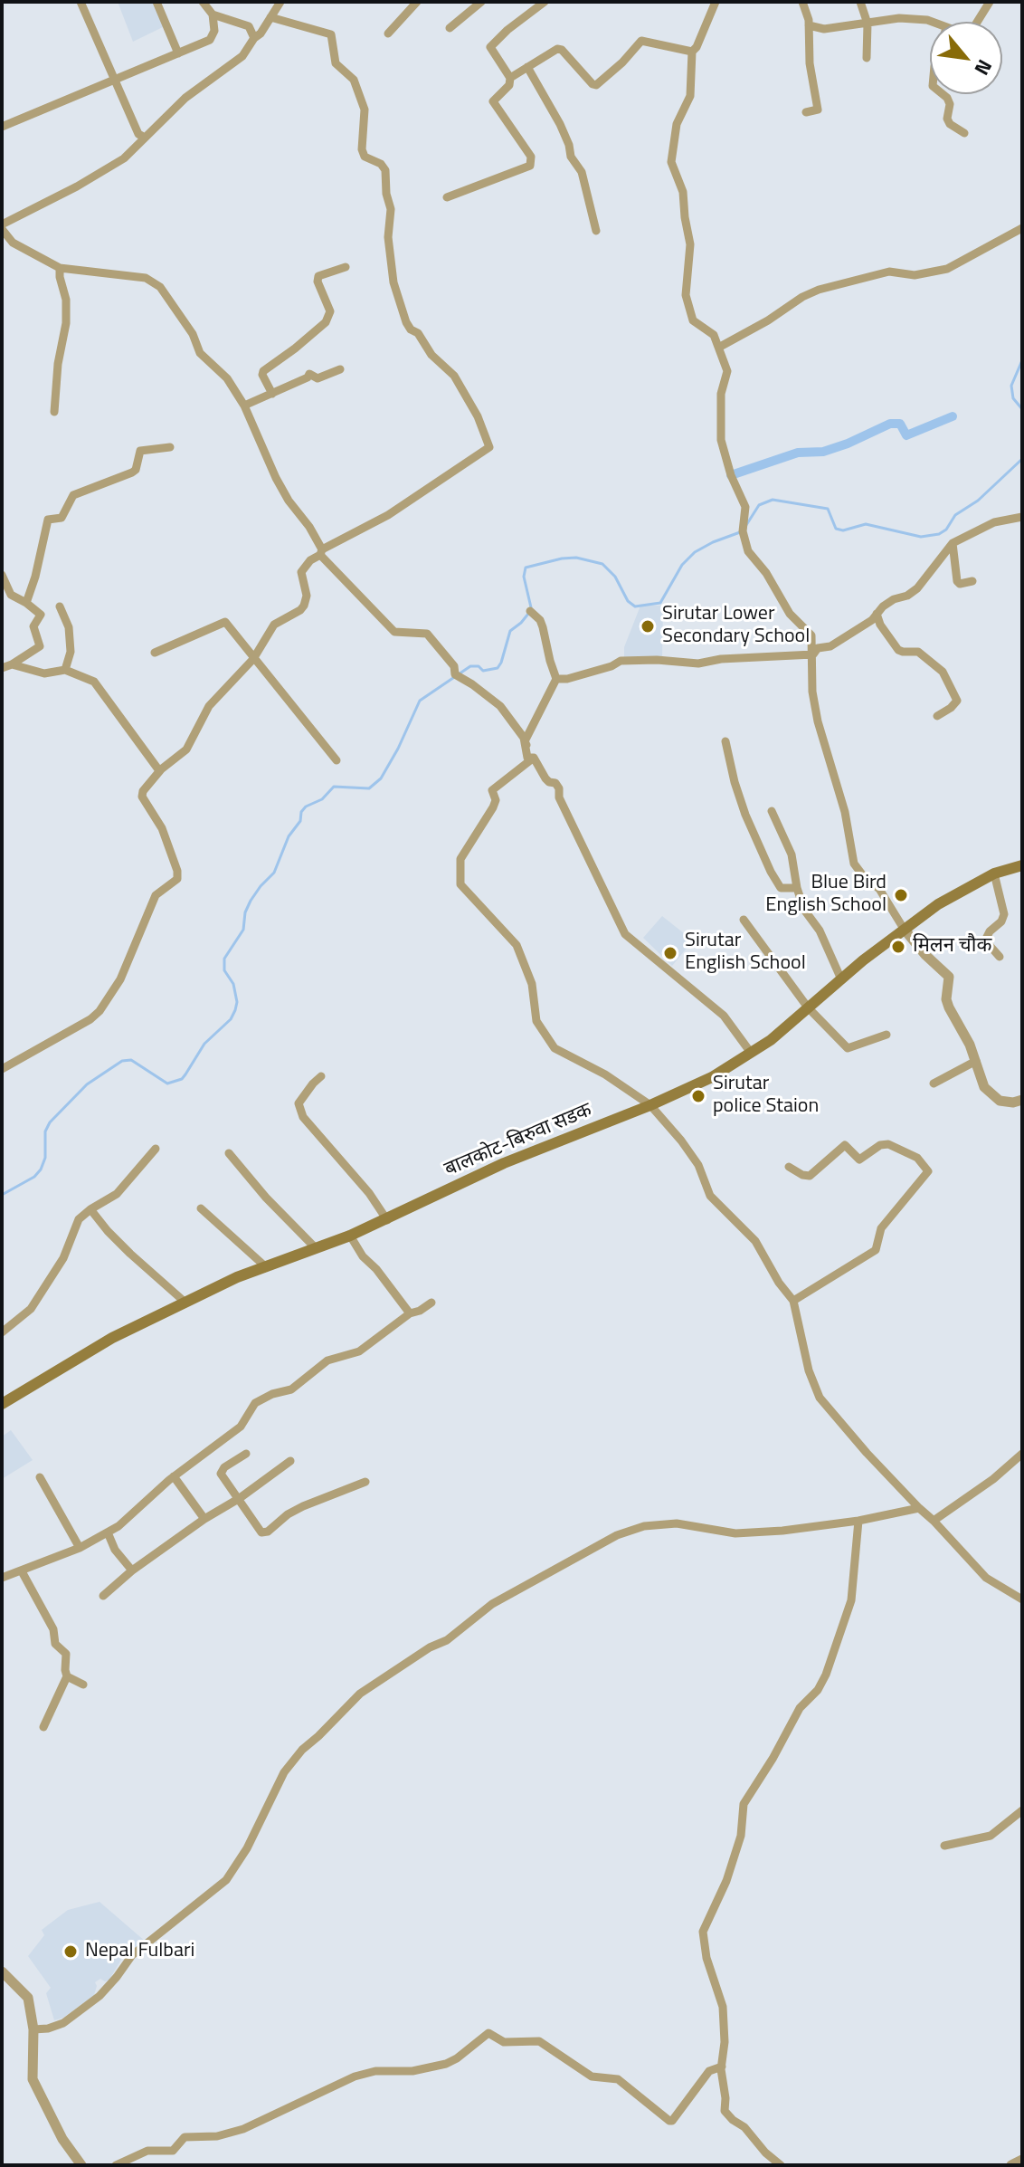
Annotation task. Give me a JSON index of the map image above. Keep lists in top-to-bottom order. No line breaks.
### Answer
{"streets":{"main road":["बालकोट-बिरुवा सडक"]},"places":["Sirutar Lower Secondary School","Blue Bird English School","मिलन चौक","Sirutar English School","Sirutar police Staion","Nepal Fulbari"],"north":"bottom right"}
